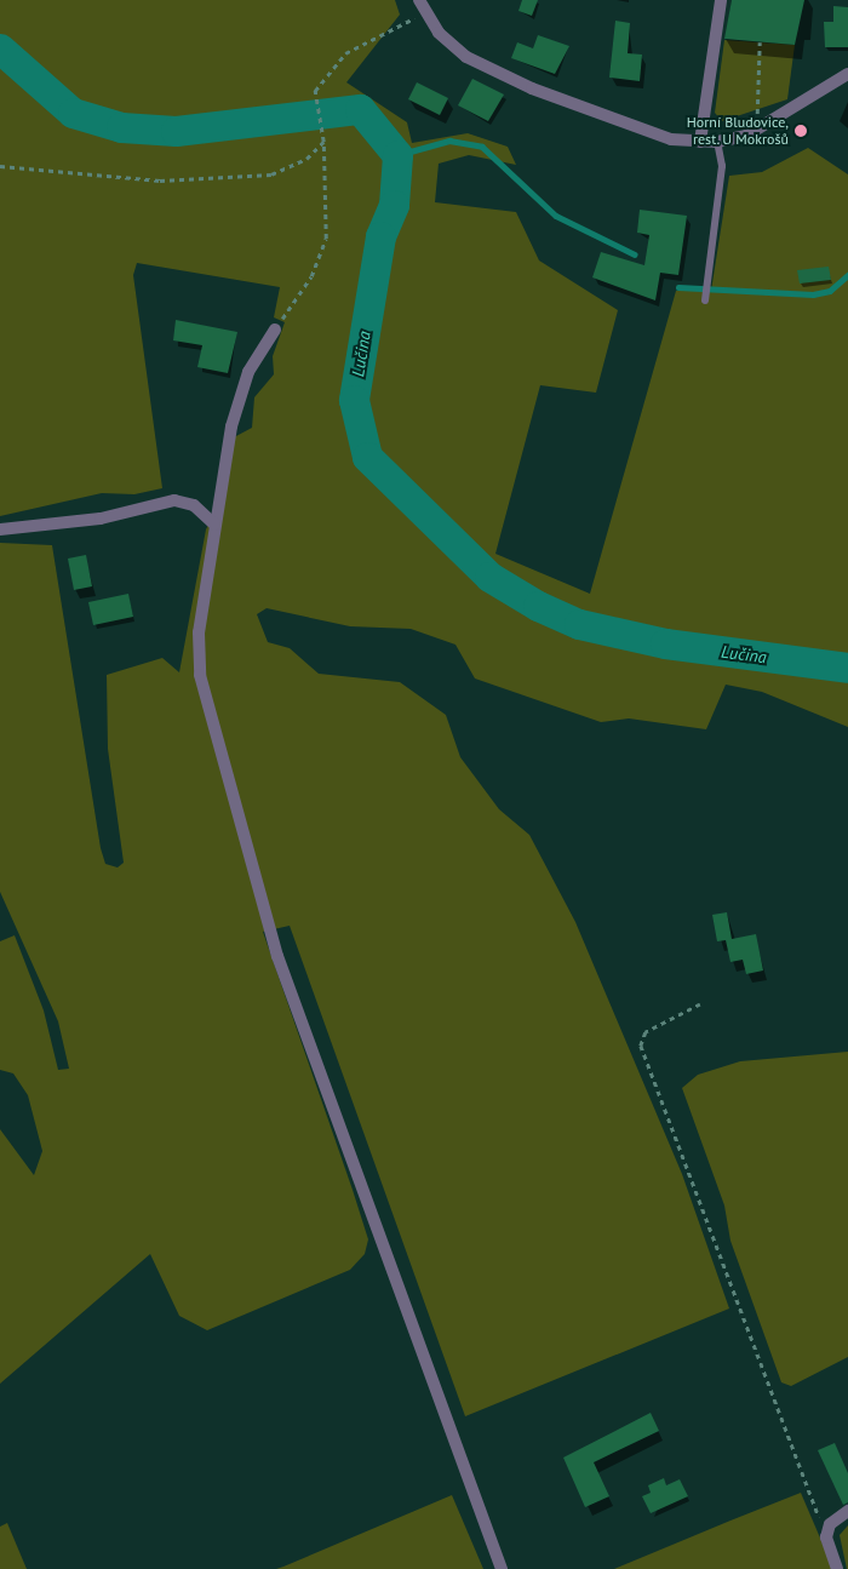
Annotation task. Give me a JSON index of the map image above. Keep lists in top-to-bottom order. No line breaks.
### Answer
{"water":["Lučina"],"places":["Horní Bludovice, rest. U Mokrošů"]}
